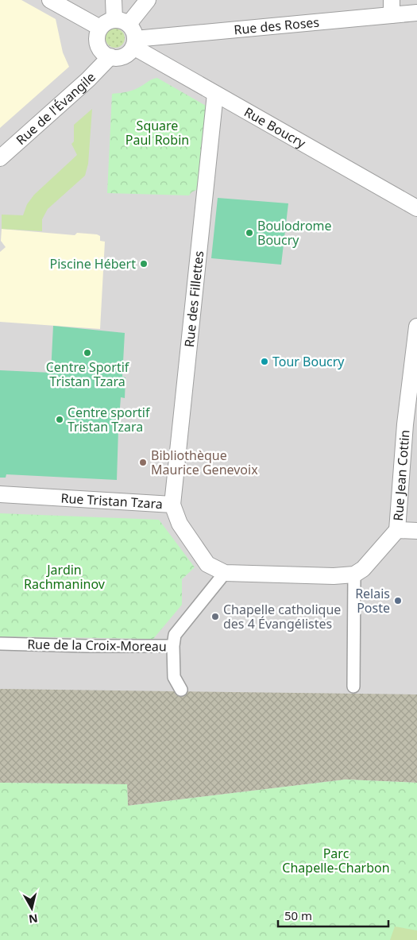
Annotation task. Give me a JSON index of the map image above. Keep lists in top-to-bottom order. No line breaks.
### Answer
{"streets":{"street":["Rue des Roses","Rue de l'Évangile","Rue Boucry","Rue des Fillettes","Rue Jean Cottin","Rue Tristan Tzara","Rue de la Croix-Moreau"]},"crossings":[["Rue des Roses","Rue de l'Évangile"],["Rue des Roses","Rue Boucry"],["Rue de l'Évangile","Rue Boucry"],["Rue Boucry","Rue des Fillettes"],["Rue des Fillettes","Rue Tristan Tzara"],["Rue Tristan Tzara","Rue de la Croix-Moreau"]],"parks":["Square Paul Robin","Jardin Rachmaninov","Parc Chapelle-Charbon"],"places":["Boulodrome Boucry","Piscine Hébert","Centre Sportif Tristan Tzara","Tour Boucry","Centre sportif Tristan Tzara","Bibliothèque Maurice Genevoix","Relais Poste","Chapelle catholique des 4 Évangélistes"],"scale_bar":"50 m","north":"bottom"}
